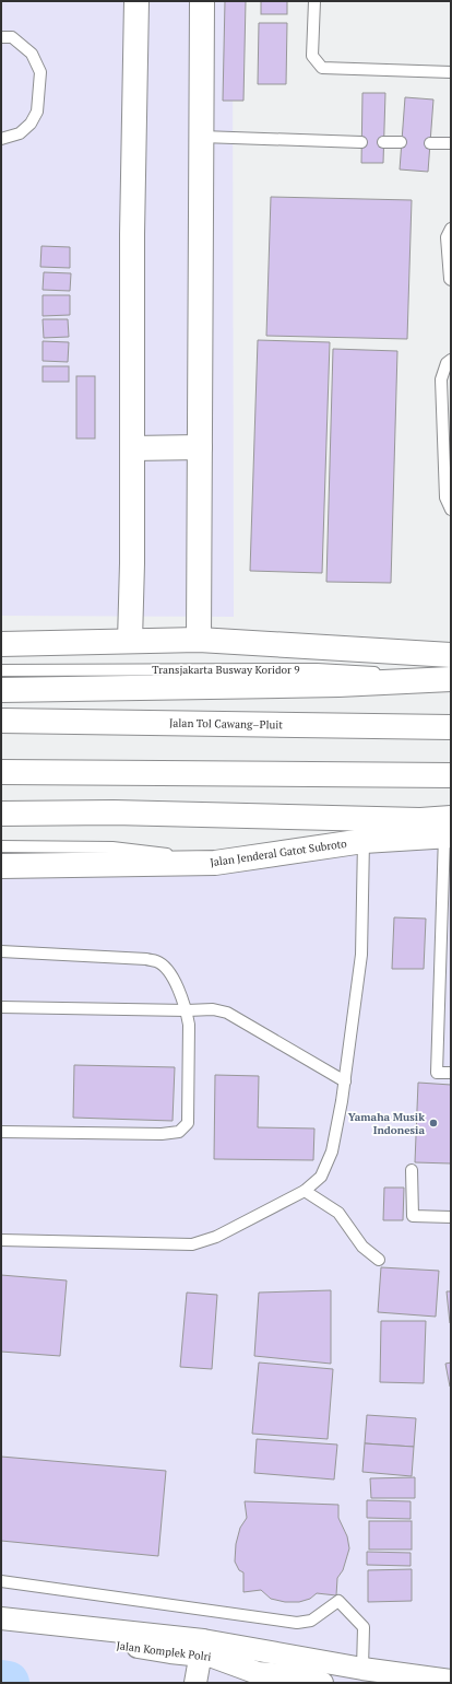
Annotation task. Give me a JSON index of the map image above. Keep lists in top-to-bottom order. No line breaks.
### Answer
{"streets":{"main road":["Jalan Tol Cawang–Pluit","Jalan Jenderal Gatot Subroto"],"street":["Jalan Komplek Polri"],"lane":["Transjakarta Busway Koridor 9"]},"places":["Yamaha Musik Indonesia"]}
